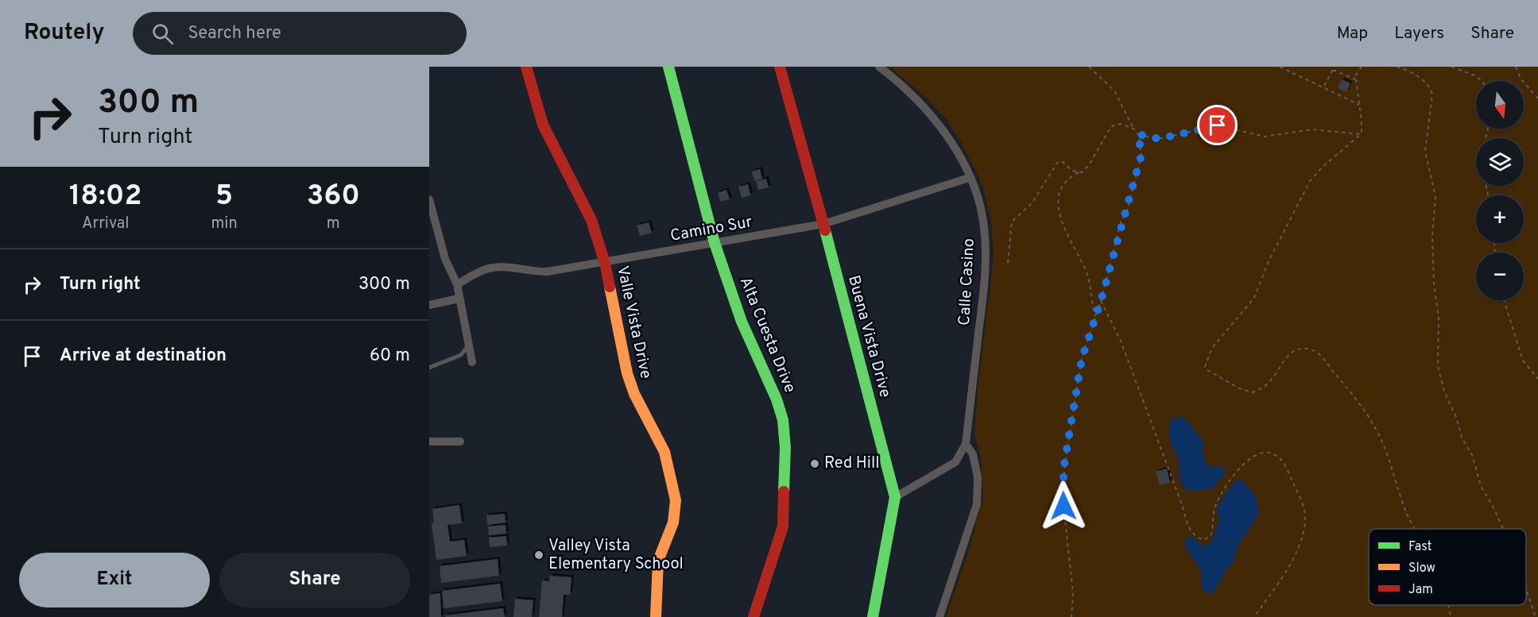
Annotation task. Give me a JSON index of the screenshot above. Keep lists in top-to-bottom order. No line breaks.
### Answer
{"streets":{"street":["Camino Sur","Calle Casino","Valle Vista Drive","Alta Cuesta Drive","Buena Vista Drive"]},"crossings":[["Camino Sur","Calle Casino"],["Camino Sur","Valle Vista Drive"],["Camino Sur","Alta Cuesta Drive"],["Camino Sur","Buena Vista Drive"],["Calle Casino","Buena Vista Drive"]],"places":["Red Hill","Valley Vista Elementary School"],"legend":["Fast","Slow","Jam"],"north":"bottom","page":{"header":"Routely","search":"Search here","nav":["Map","Layers","Share"],"turn":["300 m","Turn right"],"map_buttons":["+","−"],"eta":["18:02","Arrival","5","min","360","m"],"list":[{"name":"Turn right","value":"300 m"},{"name":"Arrive at destination","value":"60 m"}],"buttons":["Exit","Share"]}}
